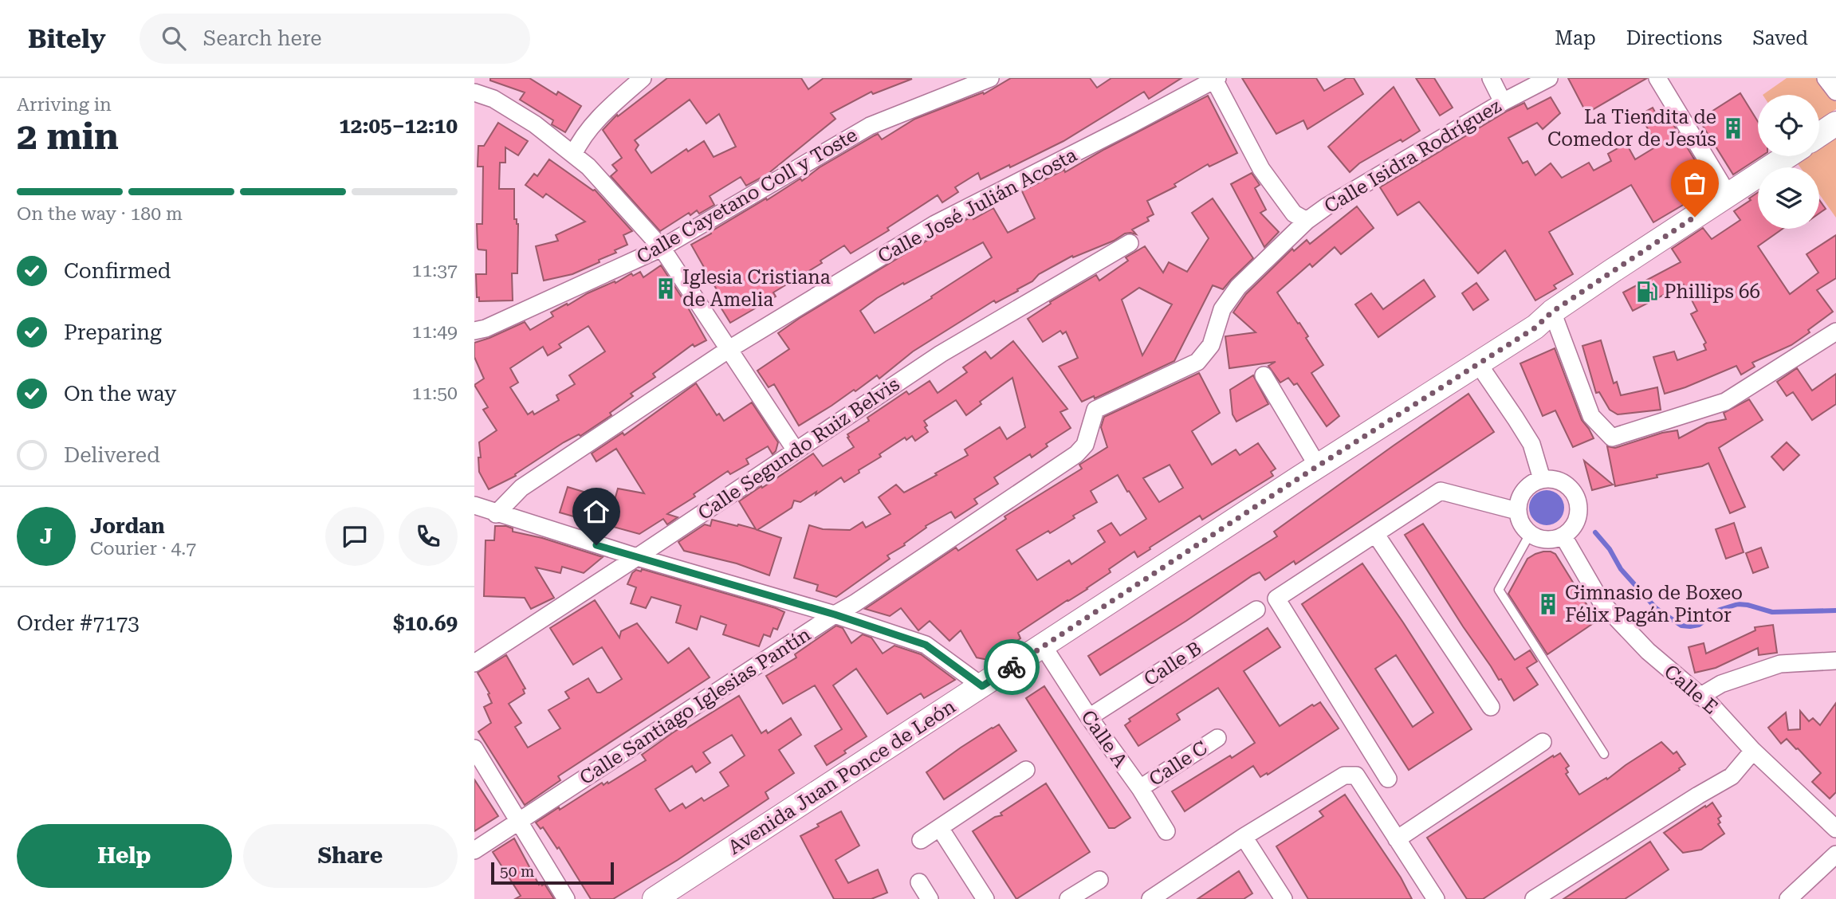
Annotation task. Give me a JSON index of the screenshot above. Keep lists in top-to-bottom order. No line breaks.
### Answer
{"streets":{"main road":["Avenida Juan Ponce de León"],"street":["Calle Isidra Rodríguez","Calle Cayetano Coll y Toste","Calle José Julián Acosta","Calle Segundo Ruiz Belvis","Calle B","Calle E","Calle Santiago Iglesias Pantín","Calle A","Calle C"]},"crossings":[["Calle Isidra Rodríguez","Calle Santiago Iglesias Pantín"],["Calle B","Calle A"],["Calle A","Calle C"],["Calle A","Avenida Juan Ponce de León"]],"places":{"building":["La Tiendita de Comedor de Jesús","Iglesia Cristiana de Amelia","Gimnasio de Boxeo Félix Pagán Pintor"],"fuel station":["Phillips 66"]},"scale_bar":"50 m","page":{"header":"Bitely","search":"Search here","nav":["Map","Directions","Saved"],"heading":["2 min","Arriving in","12:05–12:10"],"panel":["Jordan","Courier · 4.7","Order #7173","$10.69"],"bar":"On the way · 180 m","list":[["Confirmed","11:37"],["Preparing","11:49"],["On the way","11:50"],"Delivered"],"round":"J","buttons":["Help","Share"],"scale":"50 m"}}
